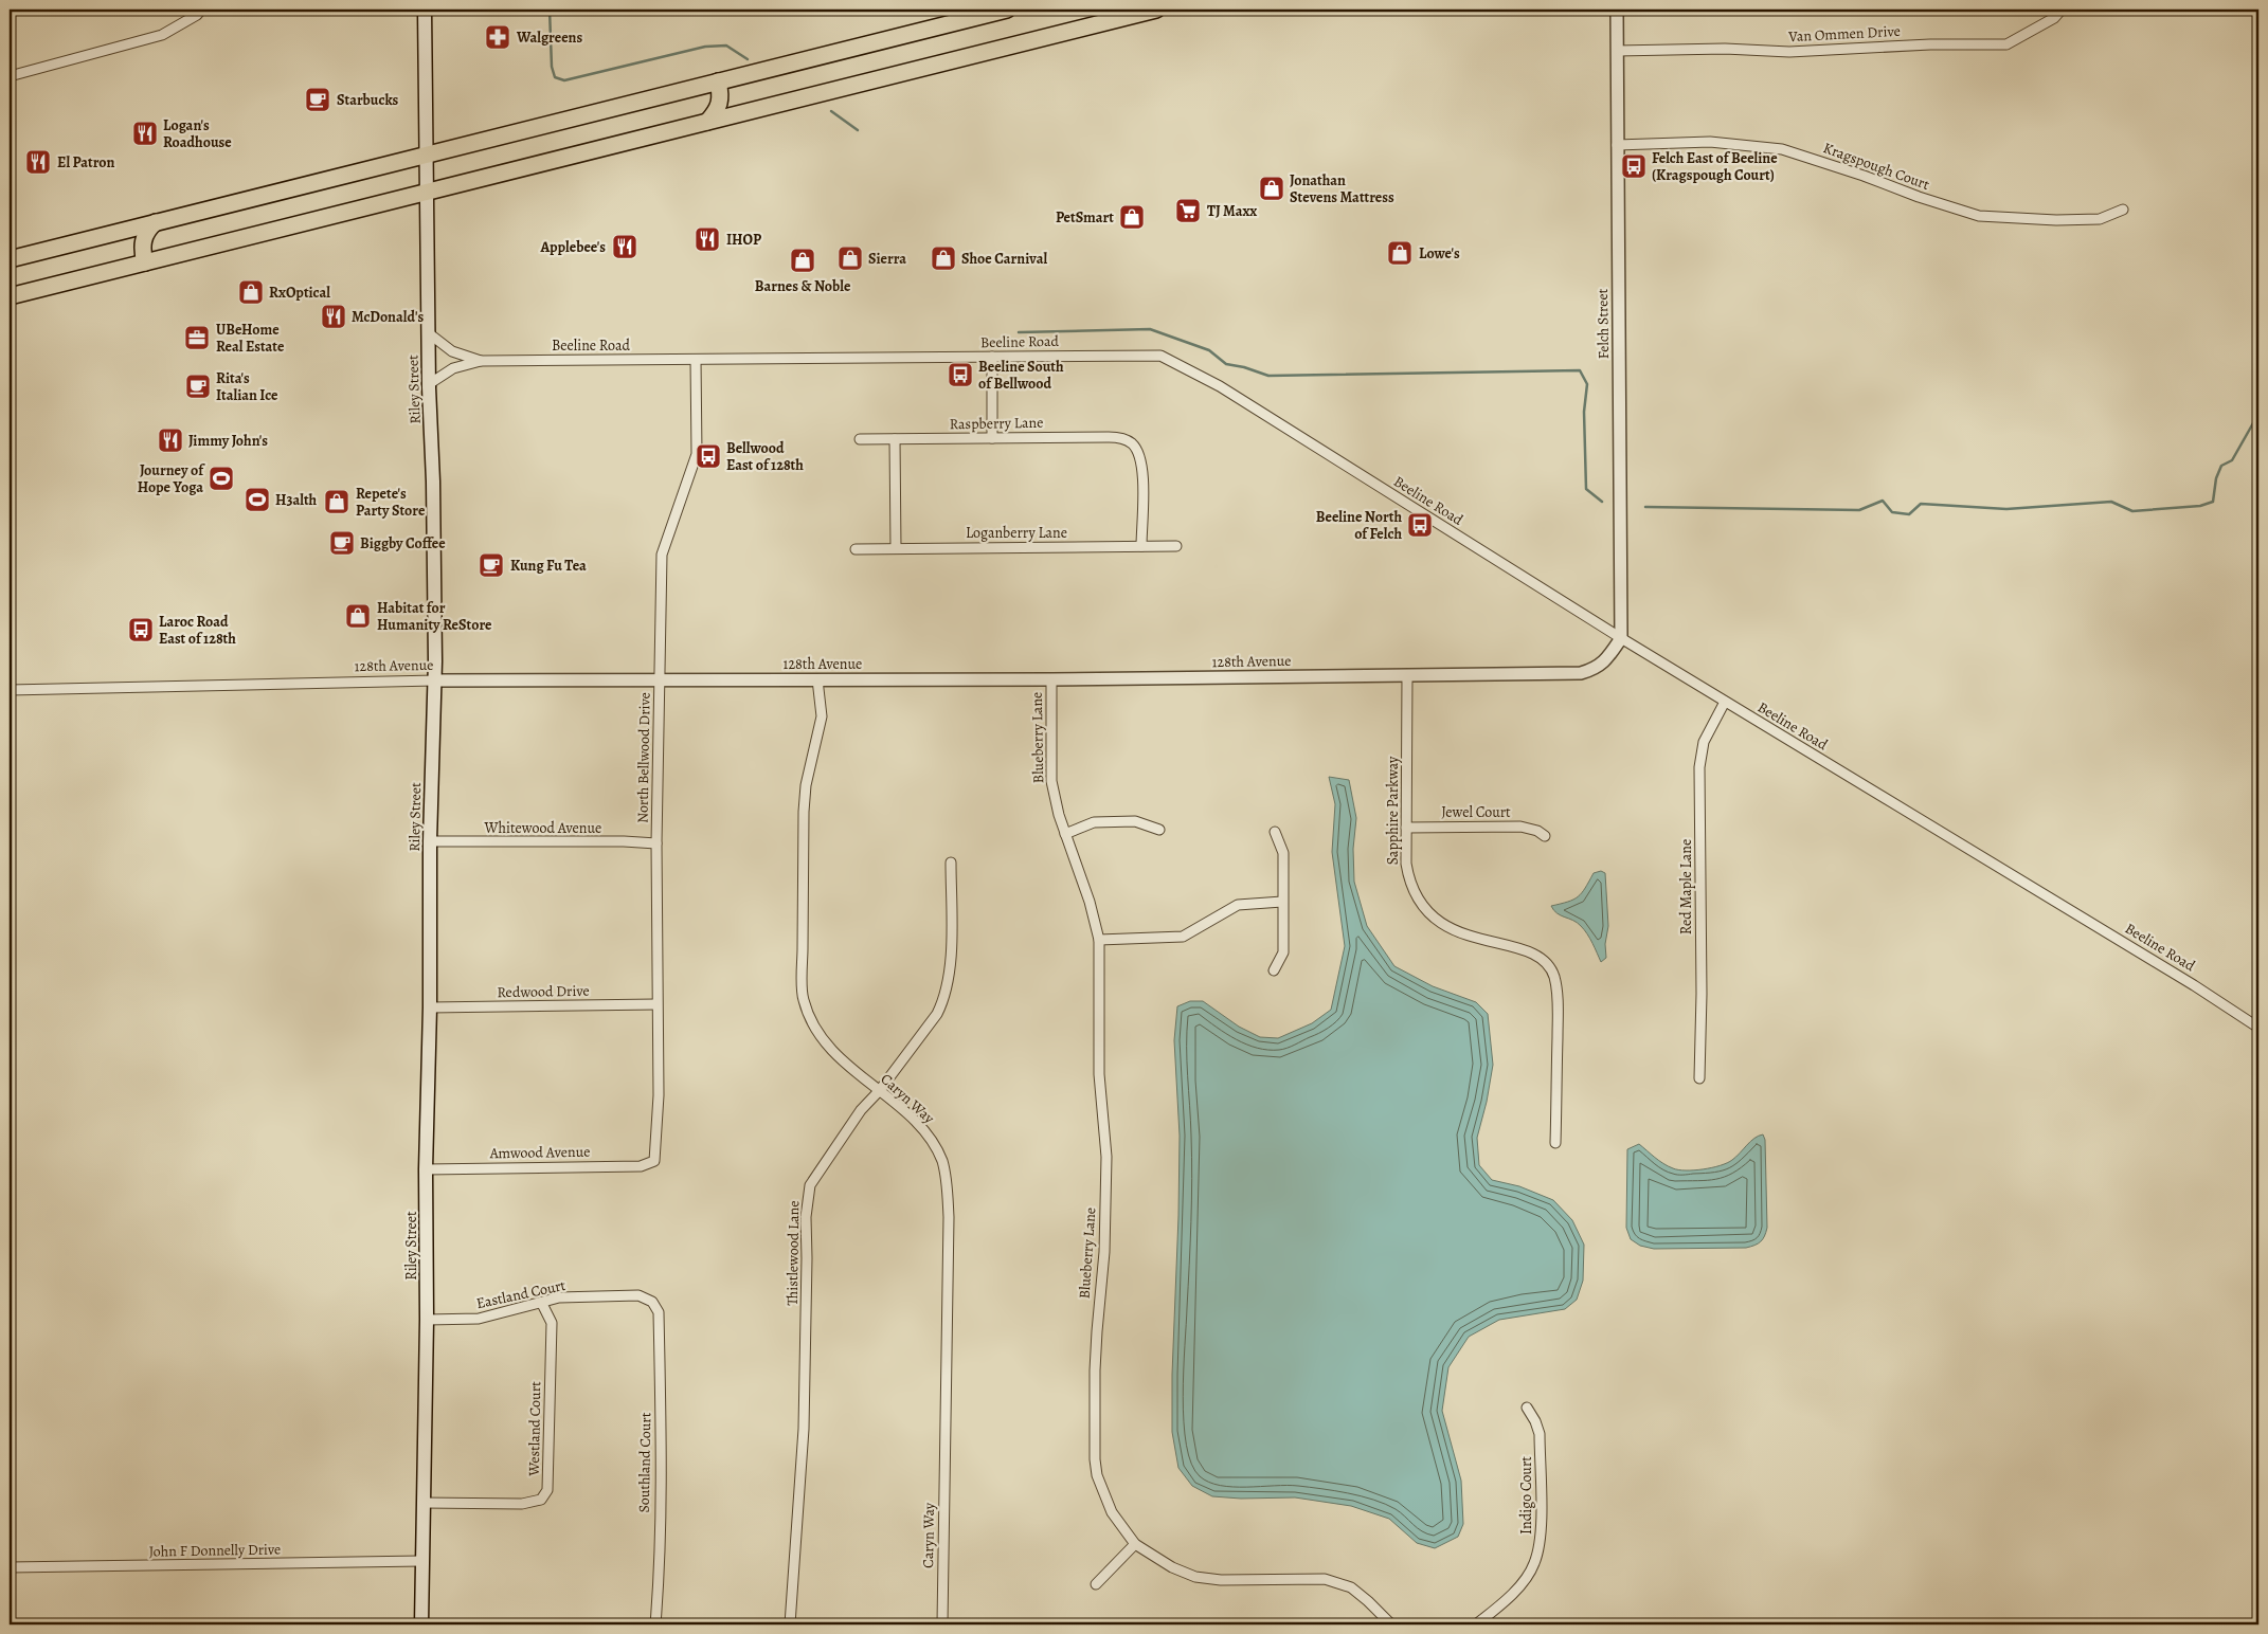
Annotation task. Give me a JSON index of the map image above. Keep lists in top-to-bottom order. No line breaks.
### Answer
{"streets":{"main road":["Riley Street"],"street":["Van Ommen Drive","Kragspough Court","Felch Street","Beeline Road","Raspberry Lane","Loganberry Lane","128th Avenue","Blueberry Lane","North Bellwood Drive","Sapphire Parkway","Jewel Court","Whitewood Avenue","Red Maple Lane","Redwood Drive","Caryn Way","Amwood Avenue","Thistlewood Lane","Eastland Court","Westland Court","Southland Court","Indigo Court","John F Donnelly Drive"]},"crossings":[["Van Ommen Drive","Felch Street"],["Kragspough Court","Felch Street"],["Felch Street","Beeline Road"],["Felch Street","128th Avenue"],["Beeline Road","Riley Street"],["Beeline Road","128th Avenue"],["Beeline Road","North Bellwood Drive"],["Beeline Road","Red Maple Lane"],["Riley Street","128th Avenue"],["Riley Street","Whitewood Avenue"],["Riley Street","Redwood Drive"],["Riley Street","Amwood Avenue"],["Riley Street","Eastland Court"],["Riley Street","Westland Court"],["Riley Street","John F Donnelly Drive"],["Raspberry Lane","Loganberry Lane"],["128th Avenue","Blueberry Lane"],["128th Avenue","North Bellwood Drive"],["128th Avenue","Sapphire Parkway"],["128th Avenue","Caryn Way"],["North Bellwood Drive","Whitewood Avenue"],["North Bellwood Drive","Redwood Drive"],["North Bellwood Drive","Amwood Avenue"],["Sapphire Parkway","Jewel Court"],["Caryn Way","Thistlewood Lane"],["Eastland Court","Westland Court"],["Eastland Court","Southland Court"]],"places":{"pharmacy":["Walgreens"],"cafe":["Starbucks","Rita's Italian Ice","Biggby Coffee","Kung Fu Tea"],"restaurant":["Logan's Roadhouse","El Patron","IHOP","Applebee's","McDonald's","Jimmy John's"],"bus stop":["Felch East of Beeline (Kragspough Court)","Beeline South of Bellwood","Bellwood East of 128th","Beeline North of Felch","Laroc Road East of 128th"],"shop":["Jonathan Stevens Mattress","PetSmart","Lowe's","Sierra","Shoe Carnival","Barnes & Noble","RxOptical","Repete's Party Store","Habitat for Humanity ReStore"],"supermarket":["TJ Maxx"],"office":["UBeHome Real Estate"],"sports":["Journey of Hope Yoga","H3alth"]}}
